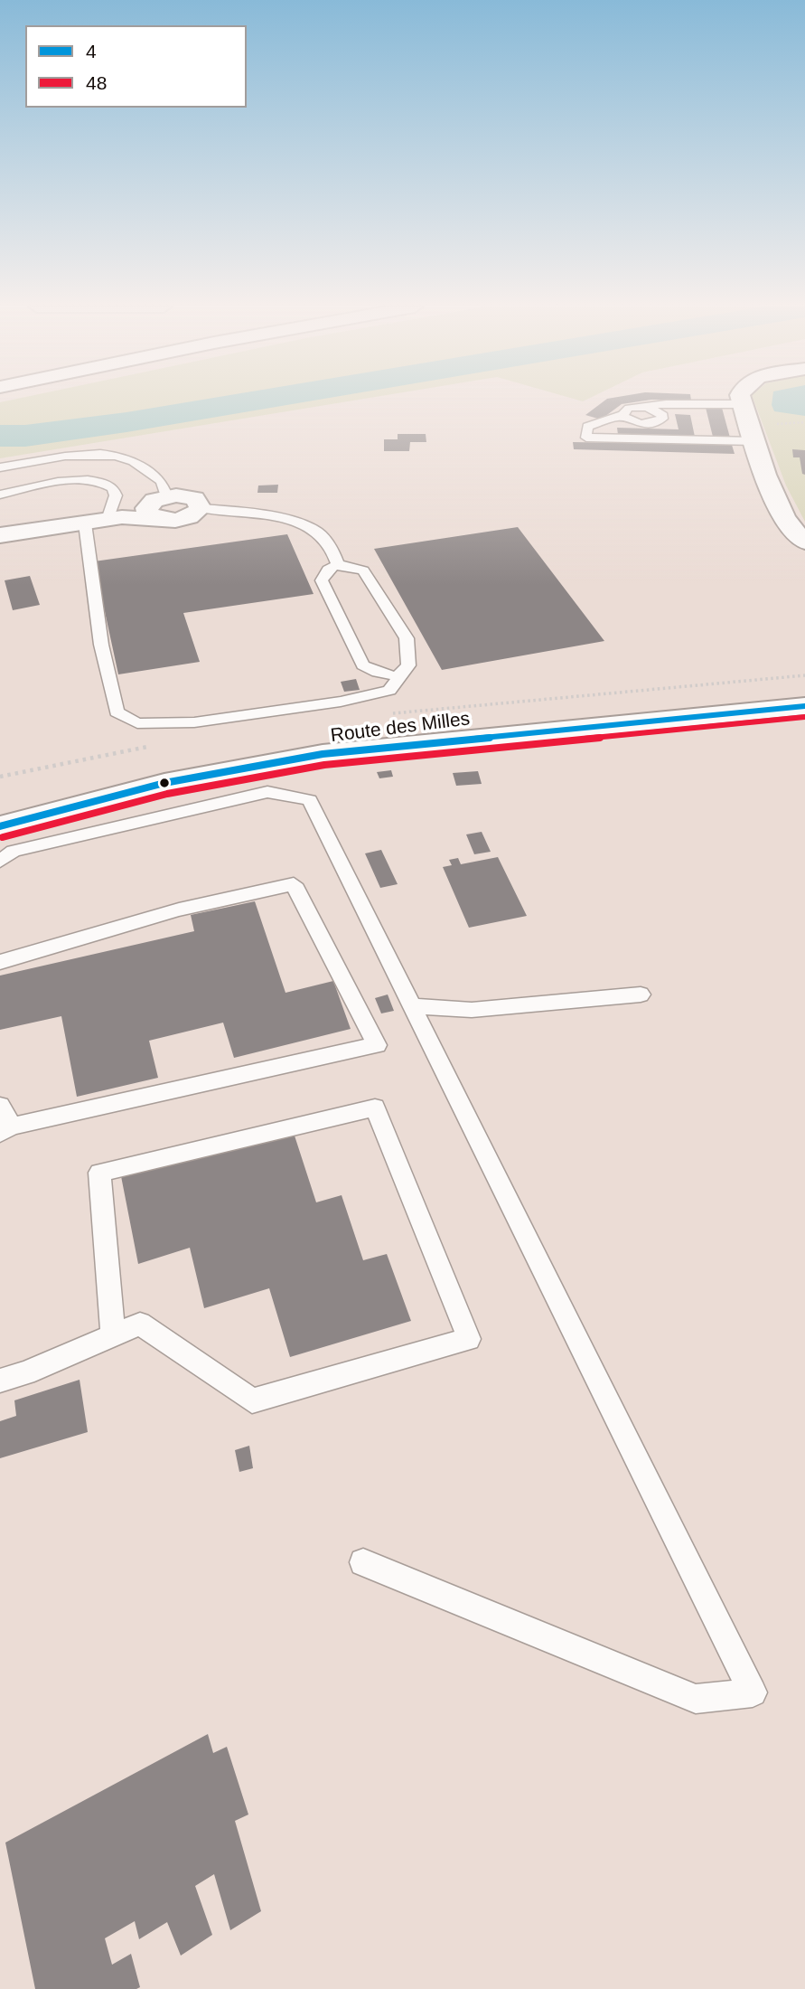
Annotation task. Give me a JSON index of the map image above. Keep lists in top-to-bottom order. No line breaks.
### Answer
{"streets":{"main road":["Route des Milles"]},"lines":["transit line 4","transit line 48"],"legend":["4","48"]}
